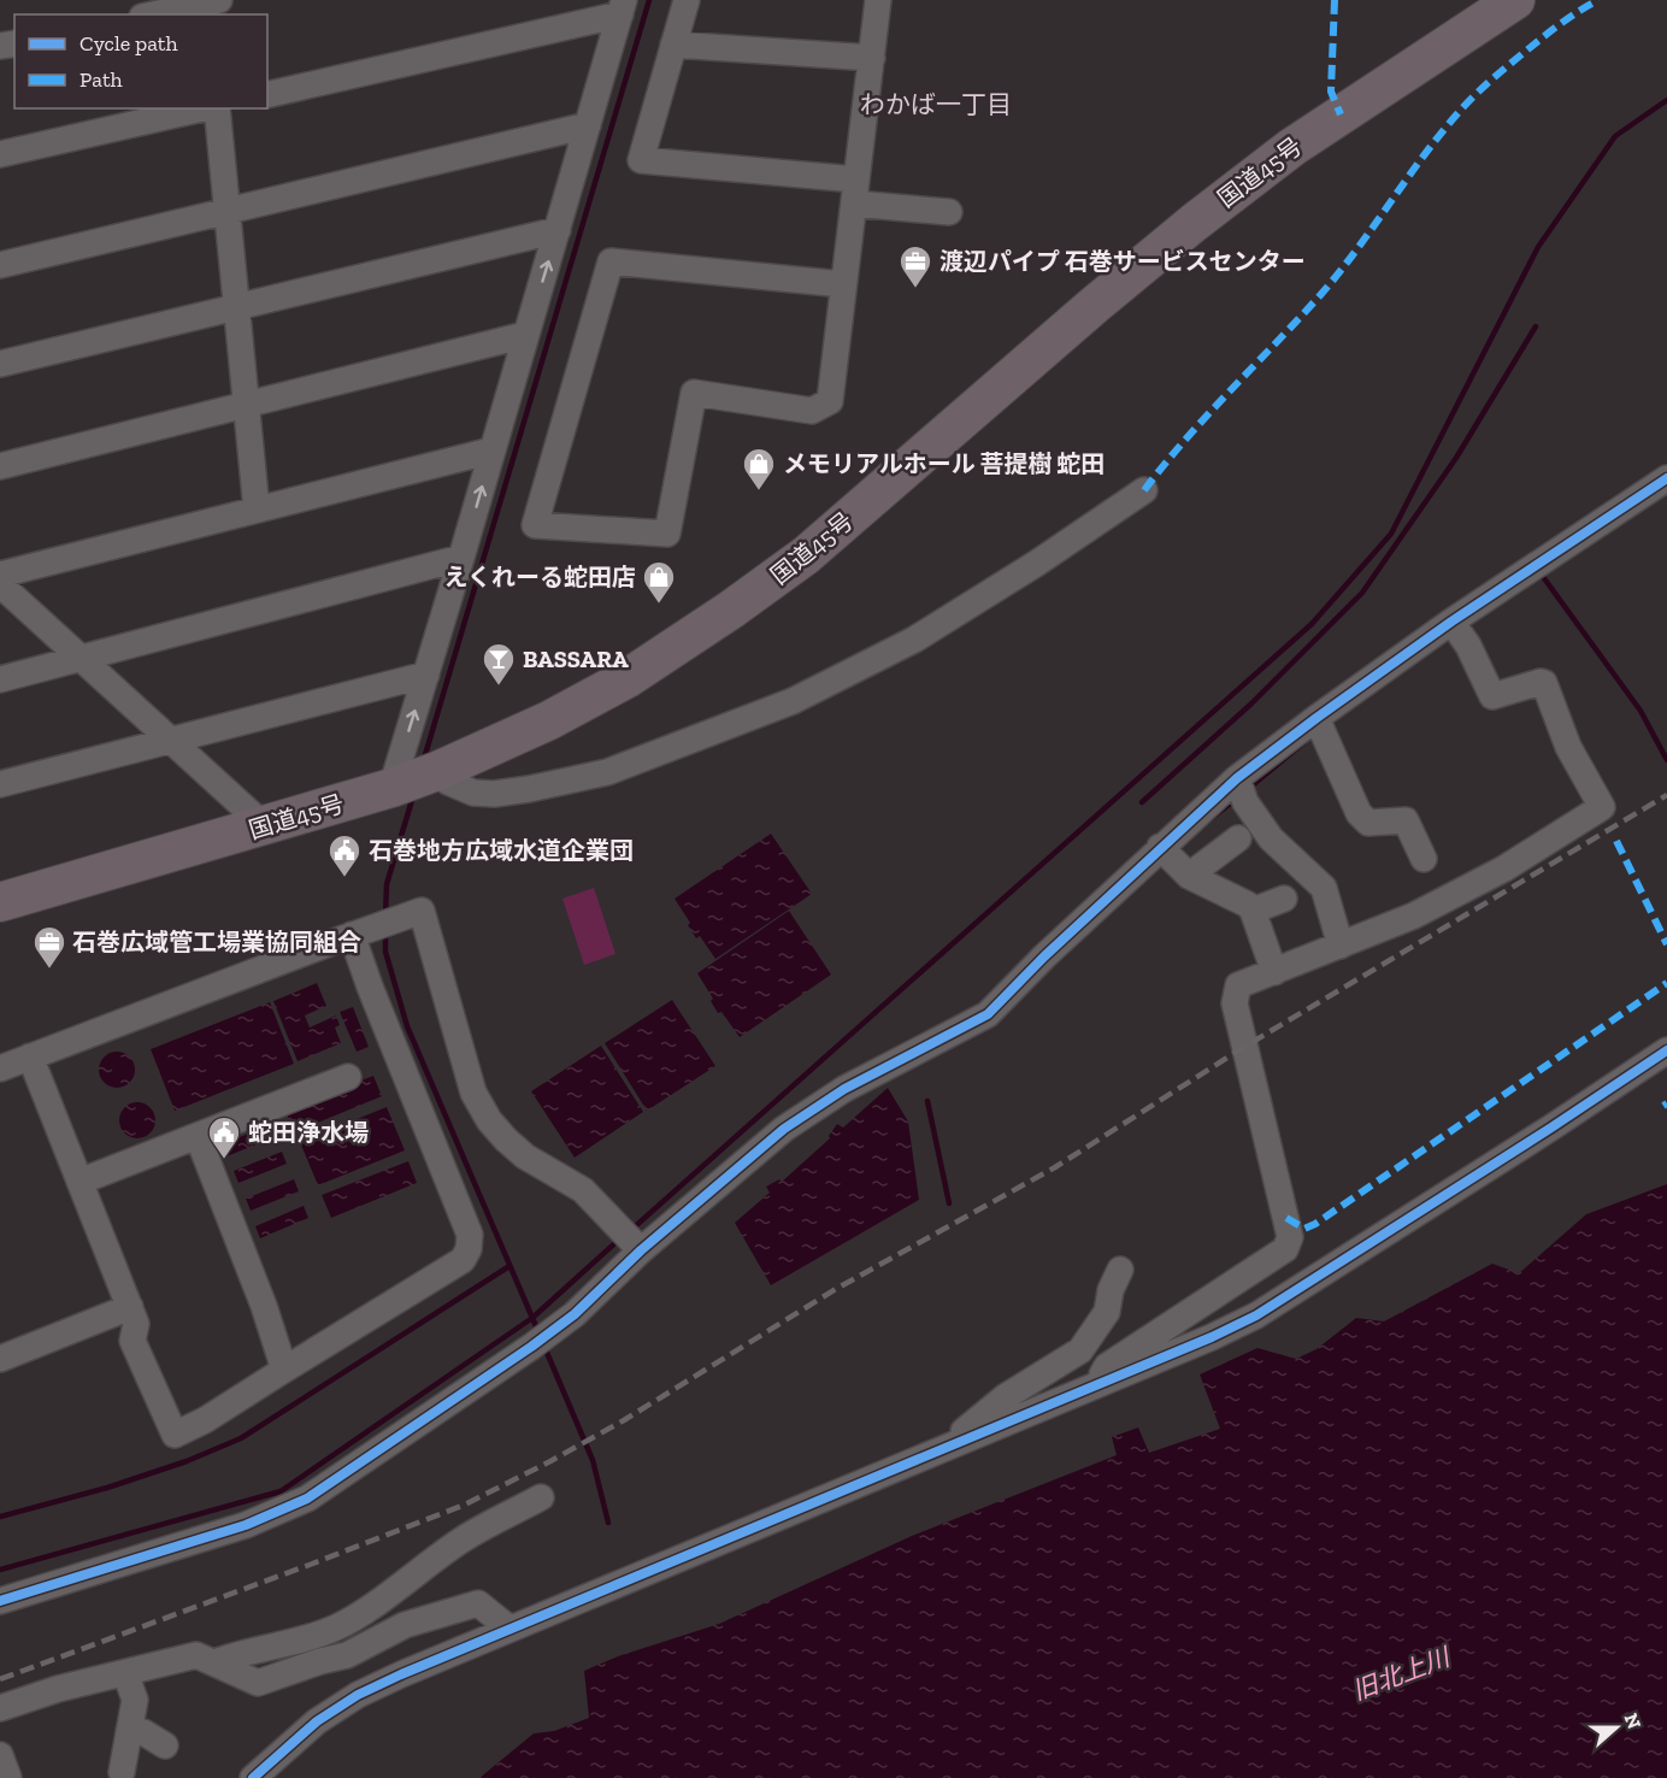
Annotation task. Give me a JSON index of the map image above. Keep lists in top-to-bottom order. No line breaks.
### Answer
{"streets":{"highway":["国道45号"]},"districts":["わかば一丁目"],"water":["旧北上川"],"places":{"office":["渡辺パイプ 石巻サービスセンター","石巻広域管工場業協同組合"],"shop":["メモリアルホール 菩提樹 蛇田","えくれーる蛇田店"],"bar":["BASSARA"],"public building":["石巻地方広域水道企業団","蛇田浄水場"]},"legend":["Cycle path","Path"],"north":"right"}
